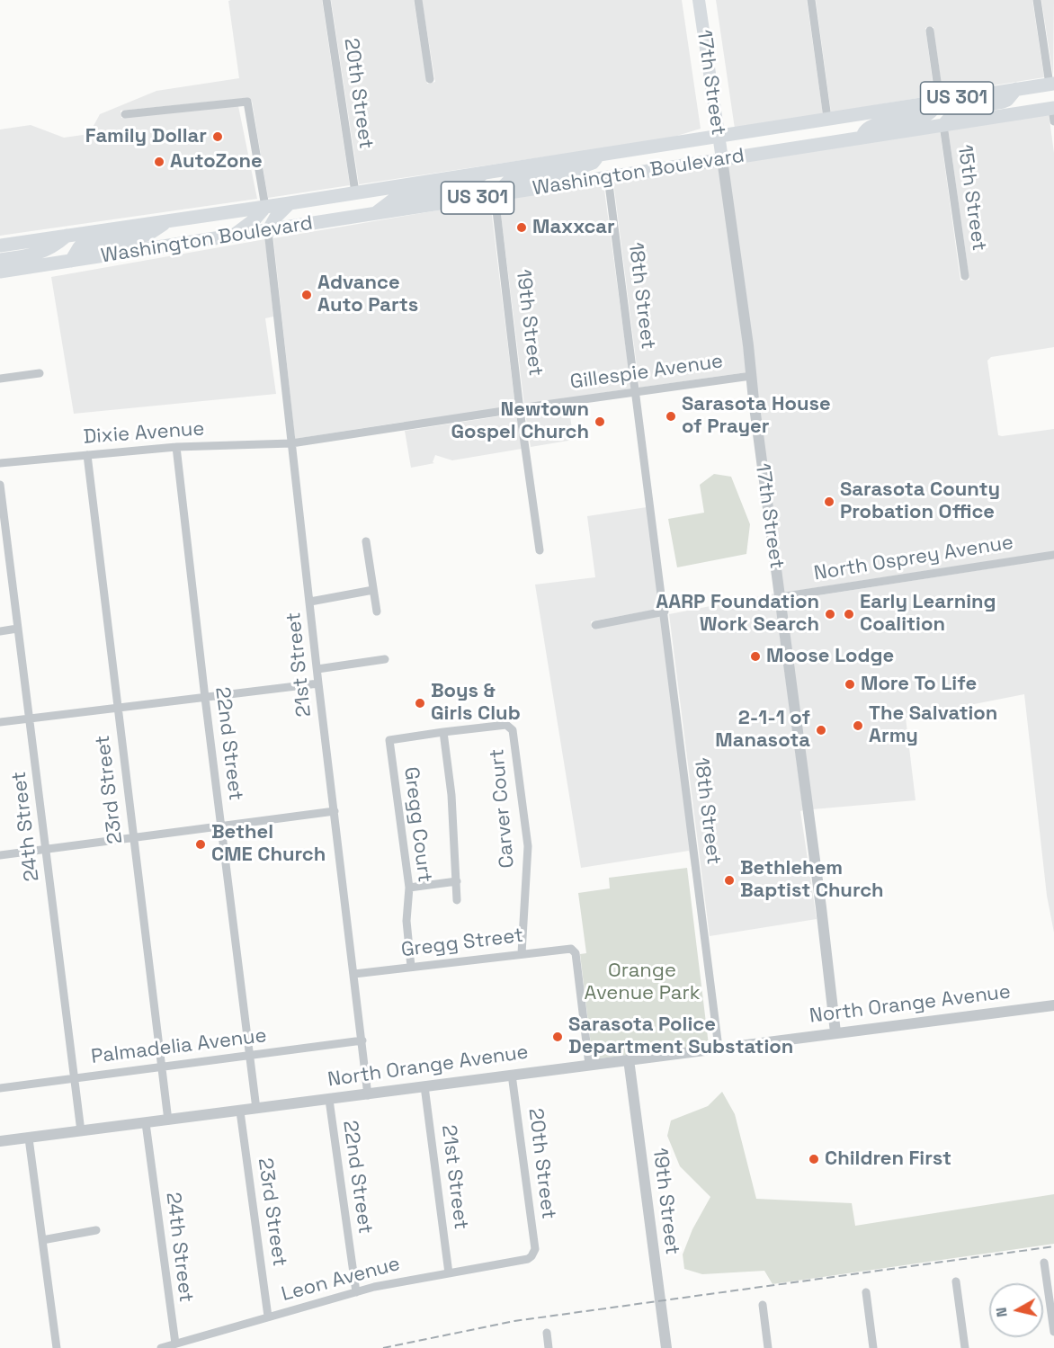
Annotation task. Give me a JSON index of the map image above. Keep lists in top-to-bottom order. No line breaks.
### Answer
{"streets":{"main road":["17th Street","US 301","Washington Boulevard"],"street":["20th Street","15th Street","18th Street","19th Street","Gillespie Avenue","Dixie Avenue","North Osprey Avenue","21st Street","22nd Street","23rd Street","Carver Court","Gregg Court","24th Street","Gregg Street","North Orange Avenue","Palmadelia Avenue","Leon Avenue"]},"crossings":[["17th Street","Washington Boulevard"],["17th Street","Gillespie Avenue"],["17th Street","North Osprey Avenue"],["17th Street","North Orange Avenue"],["20th Street","Washington Boulevard"],["20th Street","North Orange Avenue"],["20th Street","Leon Avenue"],["Washington Boulevard","15th Street"],["Washington Boulevard","18th Street"],["Washington Boulevard","19th Street"],["Washington Boulevard","21st Street"],["18th Street","Gillespie Avenue"],["18th Street","North Orange Avenue"],["19th Street","Gillespie Avenue"],["19th Street","North Orange Avenue"],["Gillespie Avenue","Dixie Avenue"],["Gillespie Avenue","21st Street"],["Dixie Avenue","21st Street"],["Dixie Avenue","22nd Street"],["Dixie Avenue","23rd Street"],["21st Street","Gregg Street"],["21st Street","North Orange Avenue"],["21st Street","Palmadelia Avenue"],["21st Street","Leon Avenue"],["22nd Street","North Orange Avenue"],["22nd Street","Palmadelia Avenue"],["22nd Street","Leon Avenue"],["23rd Street","North Orange Avenue"],["23rd Street","Palmadelia Avenue"],["23rd Street","Leon Avenue"],["Carver Court","Gregg Court"],["Carver Court","Gregg Street"],["Gregg Court","Gregg Street"],["24th Street","North Orange Avenue"],["24th Street","Palmadelia Avenue"],["24th Street","Leon Avenue"],["Gregg Street","North Orange Avenue"]],"parks":["Orange Avenue Park"],"places":["Family Dollar","AutoZone","Maxxcar","Advance Auto Parts","Sarasota House of Prayer","Newtown Gospel Church","Sarasota County Probation Office","AARP Foundation Work Search","Early Learning Coalition","Moose Lodge","More To Life","Boys & Girls Club","The Salvation Army","2-1-1 of Manasota","Bethel CME Church","Bethlehem Baptist Church","Sarasota Police Department Substation","Children First"],"north":"left"}
